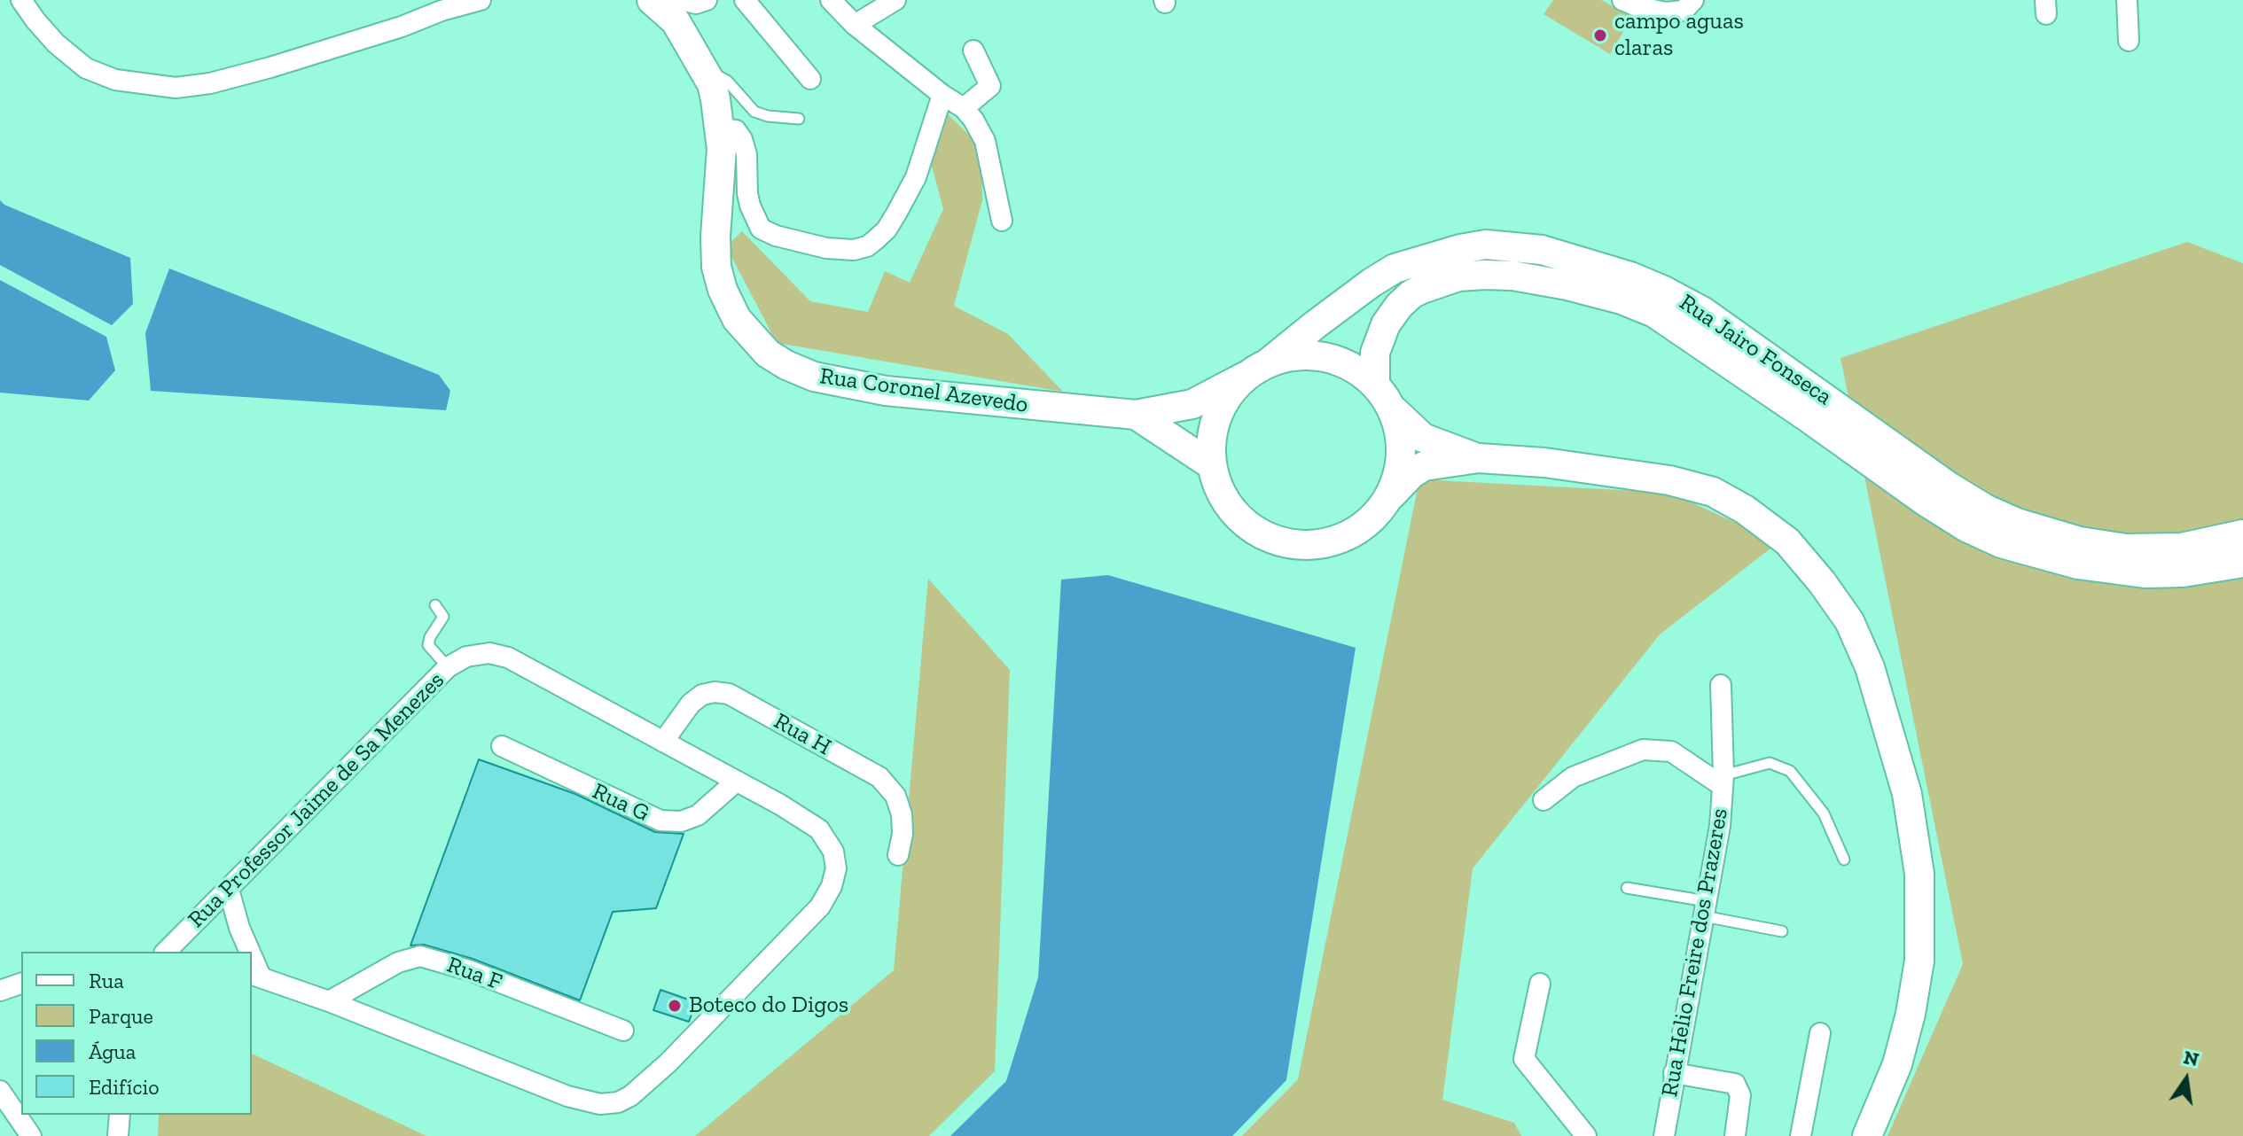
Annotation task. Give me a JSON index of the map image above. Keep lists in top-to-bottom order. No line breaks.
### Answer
{"streets":{"main road":["Rua Jairo Fonseca","Rua Coronel Azevedo"],"street":["Rua H","Rua Professor Jaime de Sa Menezes","Rua G","Rua Helio Freire dos Prazeres","Rua F"]},"crossings":[["Rua H","Rua Professor Jaime de Sa Menezes"],["Rua Professor Jaime de Sa Menezes","Rua G"],["Rua Professor Jaime de Sa Menezes","Rua F"]],"places":["campo aguas claras","Boteco do Digos"],"legend":["Rua","Parque","Água","Edifício"],"north":"top"}
